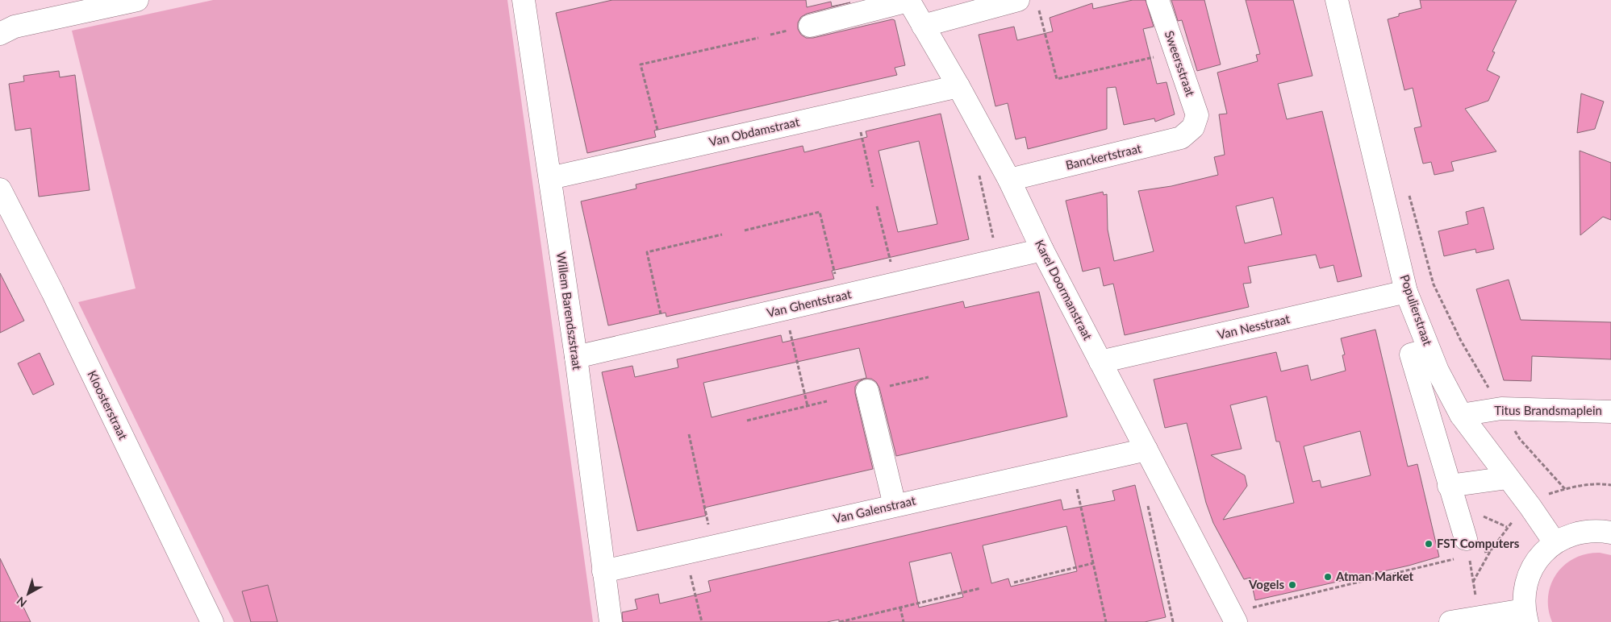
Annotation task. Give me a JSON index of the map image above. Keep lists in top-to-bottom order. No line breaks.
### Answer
{"streets":{"street":["Sweersstraat","Van Obdamstraat","Banckertstraat","Karel Doormanstraat","Van Ghentstraat","Populierstraat","Willem Barendszstraat","Van Nesstraat","Kloosterstraat","Titus Brandsmaplein","Van Galenstraat"]},"crossings":[["Sweersstraat","Banckertstraat"],["Van Obdamstraat","Karel Doormanstraat"],["Van Obdamstraat","Willem Barendszstraat"],["Banckertstraat","Karel Doormanstraat"],["Karel Doormanstraat","Van Ghentstraat"],["Karel Doormanstraat","Van Nesstraat"],["Karel Doormanstraat","Van Galenstraat"],["Van Ghentstraat","Willem Barendszstraat"],["Populierstraat","Van Nesstraat"],["Populierstraat","Titus Brandsmaplein"],["Willem Barendszstraat","Van Galenstraat"]],"places":["FST Computers","Atman Market","Vogels"],"north":"bottom left"}
